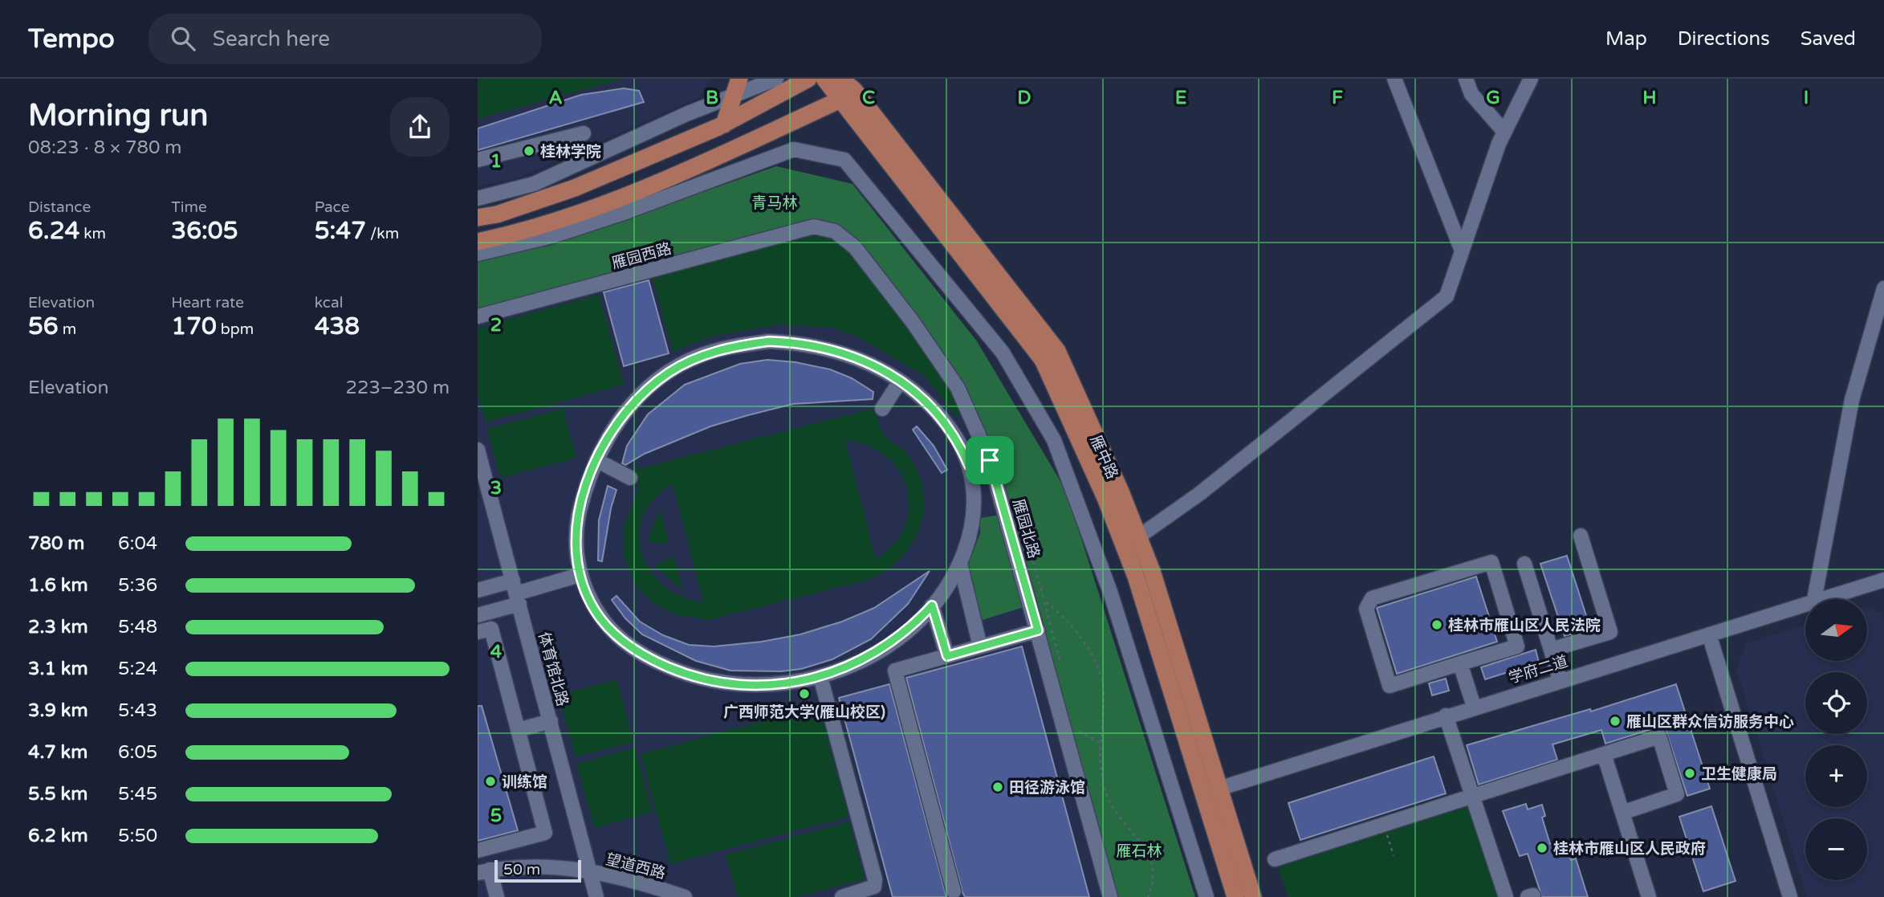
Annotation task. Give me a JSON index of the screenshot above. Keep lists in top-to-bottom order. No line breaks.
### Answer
{"streets":{"main road":["雁中路"],"street":["雁园西路","雁园北路","体育馆北路","学府二道","望道西路"]},"crossings":[["雁园西路","雁园北路"],["雁中路","学府二道"],["体育馆北路","望道西路"]],"parks":["青马林","雁石林"],"places":["桂林学院","桂林市雁山区人民法院","广西师范大学(雁山校区)","雁山区群众信访服务中心","卫生健康局","训练馆","田径游泳馆","桂林市雁山区人民政府"],"scale_bar":"50 m","north":"right","page":{"header":"Tempo","search":"Search here","nav":["Map","Directions","Saved"],"heading":["Morning run","08:23 · 8 × 780 m"],"stats":[["Distance","6.24 km"],["Time","36:05"],["Pace","5:47 /km"],["Elevation","56 m"],["Heart rate","170 bpm"],["kcal","438"]],"chart":["Elevation","223–230 m"],"list":[{"name":"780 m","note":"6:04"},{"name":"1.6 km","note":"5:36"},{"name":"2.3 km","note":"5:48"},{"name":"3.1 km","note":"5:24"},{"name":"3.9 km","note":"5:43"},{"name":"4.7 km","note":"6:05"},{"name":"5.5 km","note":"5:45"},{"name":"6.2 km","note":"5:50"}],"map_buttons":["+","−"],"scale":"50 m"},"grid":{"columns":["A","B","C","D","E","F","G","H","I"],"rows":["1","2","3","4","5"]}}
